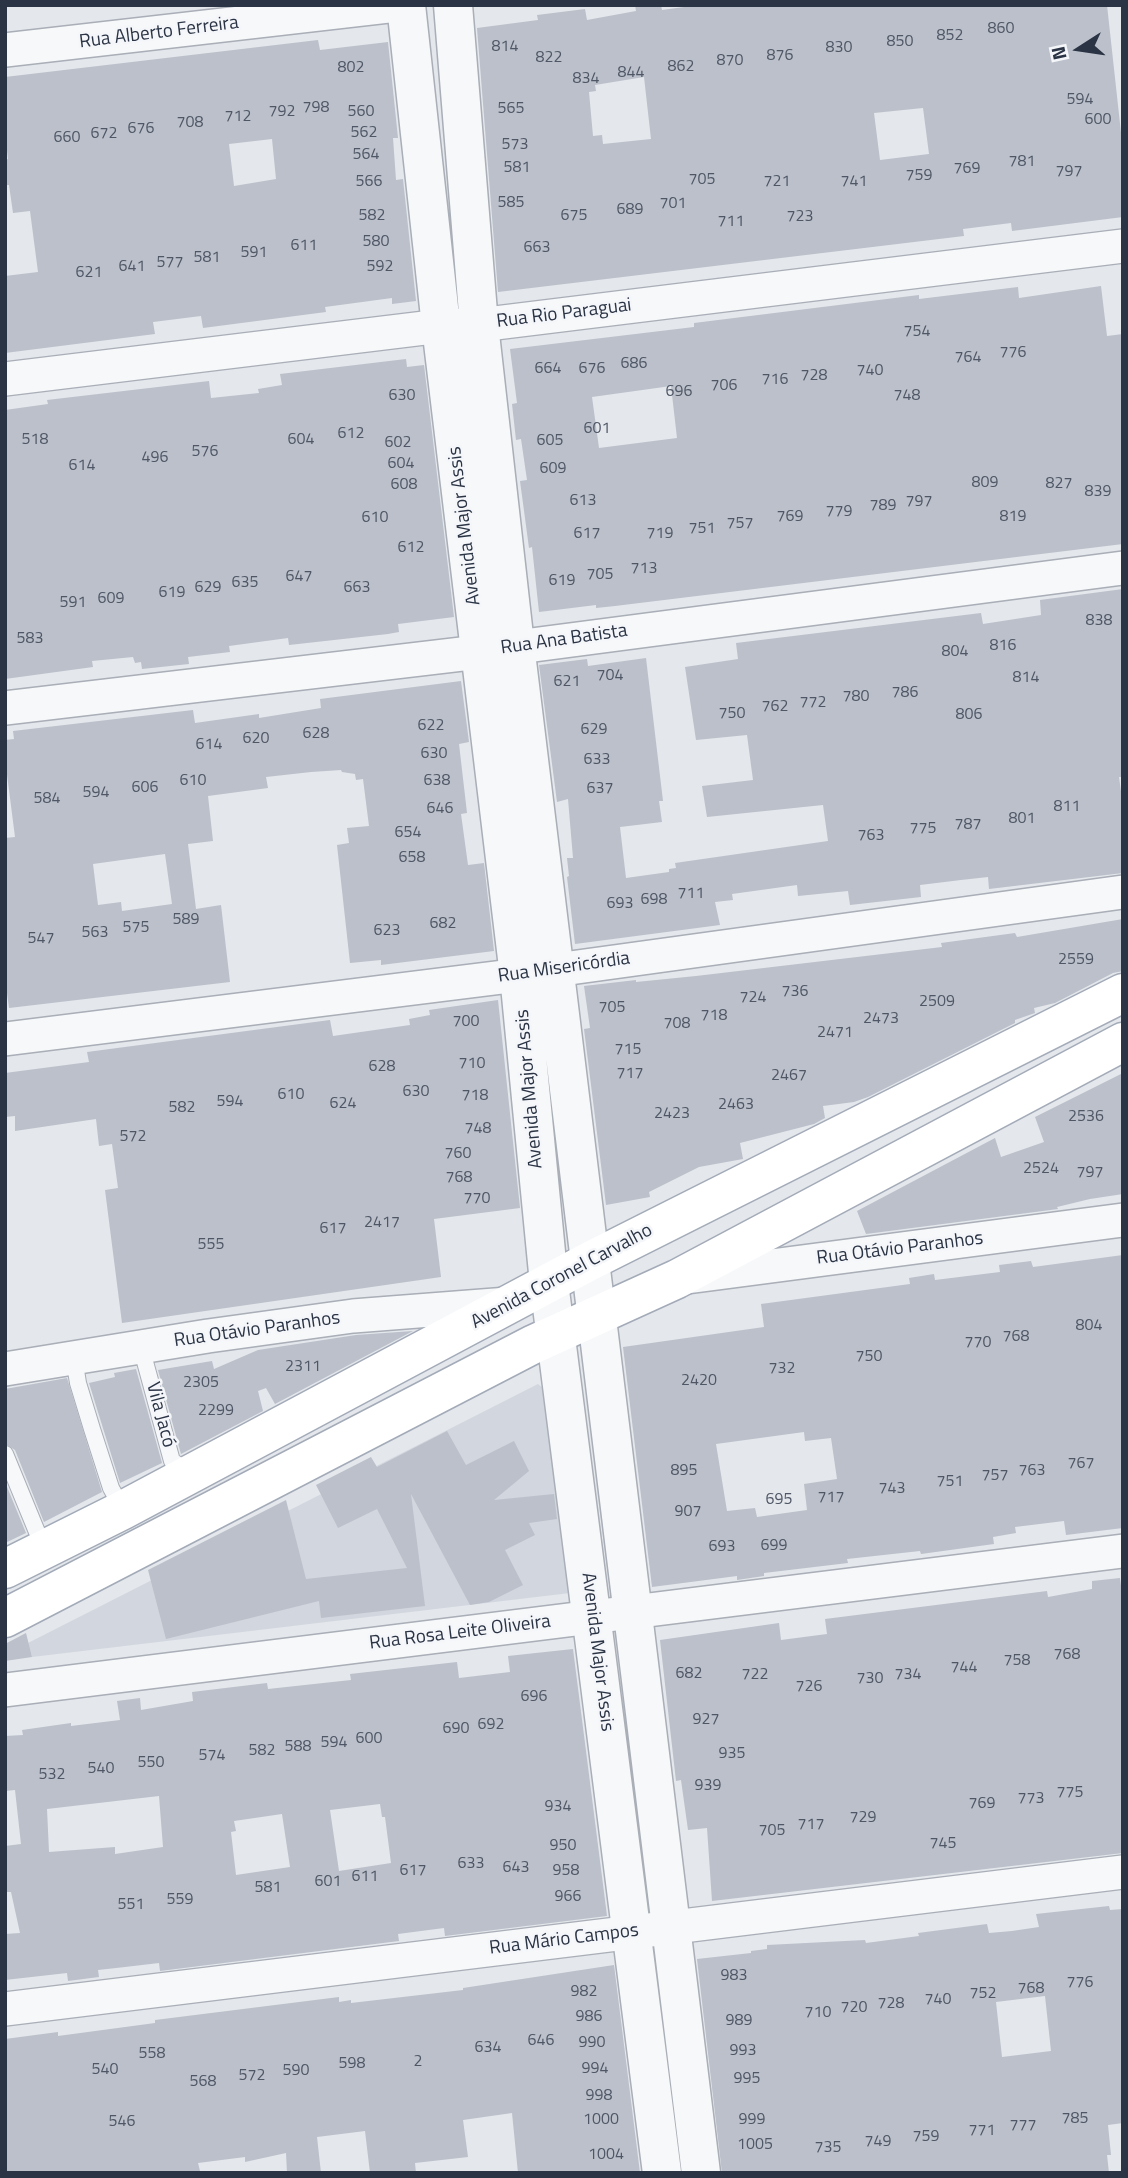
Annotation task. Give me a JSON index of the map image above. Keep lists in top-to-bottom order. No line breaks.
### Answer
{"streets":{"main road":["Avenida Coronel Carvalho"],"street":["Rua Alberto Ferreira","Rua Rio Paraguai","Avenida Major Assis","Rua Ana Batista","Rua Misericórdia","Rua Otávio Paranhos","Rua Rosa Leite Oliveira","Rua Mário Campos"],"lane":["Vila Jacó"]},"crossings":[["Rua Rio Paraguai","Avenida Major Assis"],["Avenida Major Assis","Rua Ana Batista"],["Avenida Major Assis","Rua Misericórdia"],["Avenida Major Assis","Avenida Coronel Carvalho"],["Avenida Major Assis","Rua Rosa Leite Oliveira"],["Avenida Major Assis","Rua Mário Campos"],["Rua Otávio Paranhos","Avenida Coronel Carvalho"],["Rua Otávio Paranhos","Vila Jacó"],["Avenida Coronel Carvalho","Vila Jacó"]],"house_numbers":["860","852","850","814","830","876","822","870","862","802","844","834","594","798","565","792","560","712","600","708","676","562","672","660","573","564","781","581","769","797","759","705","566","721","741","585","701","689","582","675","723","711","580","611","663","591","581","577","641","592","621","754","776","764","686","664","676","740","728","716","706","696","630","748","601","612","518","604","605","602","576","496","604","614","609","809","827","608","839","613","797","789","779","769","819","610","757","751","617","719","612","713","705","647","619","635","629","663","619","609","591","838","583","816","804","704","814","621","786","780","772","762","750","806","622","629","628","620","614","630","633","610","638","606","637","594","584","811","646","801","787","775","654","763","658","711","698","693","589","682","575","623","563","547","2559","736","724","2509","705","718","2473","700","708","2471","715","710","628","717","2467","630","610","718","594","624","2463","582","2423","2536","748","572","760","2524","797","768","770","2417","617","555","804","768","770","750","2311","732","2420","2305","2299","767","895","763","757","751","743","717","695","907","699","693","768","758","744","682","722","734","730","726","696","927","692","690","600","594","588","582","935","574","550","540","532","939","775","773","769","934","729","717","705","745","950","633","643","617","958","611","601","581","966","559","551","983","776","768","982","752","740","728","720","710","986","989","646","990","634","993","558","2","598","994","540","590","572","995","568","998","785","1000","999","546","777","771","759","749","1005","735","1004"],"north":"left"}
